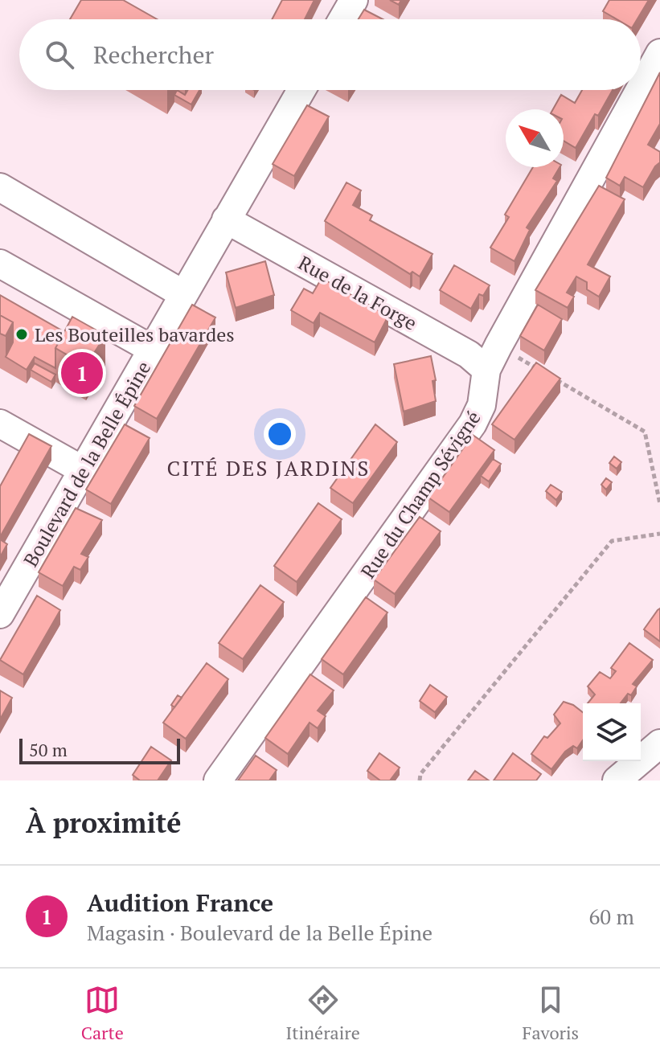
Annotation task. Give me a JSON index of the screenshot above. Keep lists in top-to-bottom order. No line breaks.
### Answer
{"streets":{"street":["Rue de la Forge","Boulevard de la Belle Épine","Rue du Champ Sévigné"]},"crossings":[["Rue de la Forge","Boulevard de la Belle Épine"],["Rue de la Forge","Rue du Champ Sévigné"]],"districts":["CITÉ DES JARDINS"],"places":["Les Bouteilles bavardes"],"scale_bar":"50 m","north":"top left","page":{"search":"Rechercher","pins":"1","scale":"50 m","heading":"À proximité","list":[{"mark":"1","name":"Audition France","note":"Magasin · Boulevard de la Belle Épine","value":"60 m"}],"nav":["Carte","Itinéraire","Favoris"]}}
